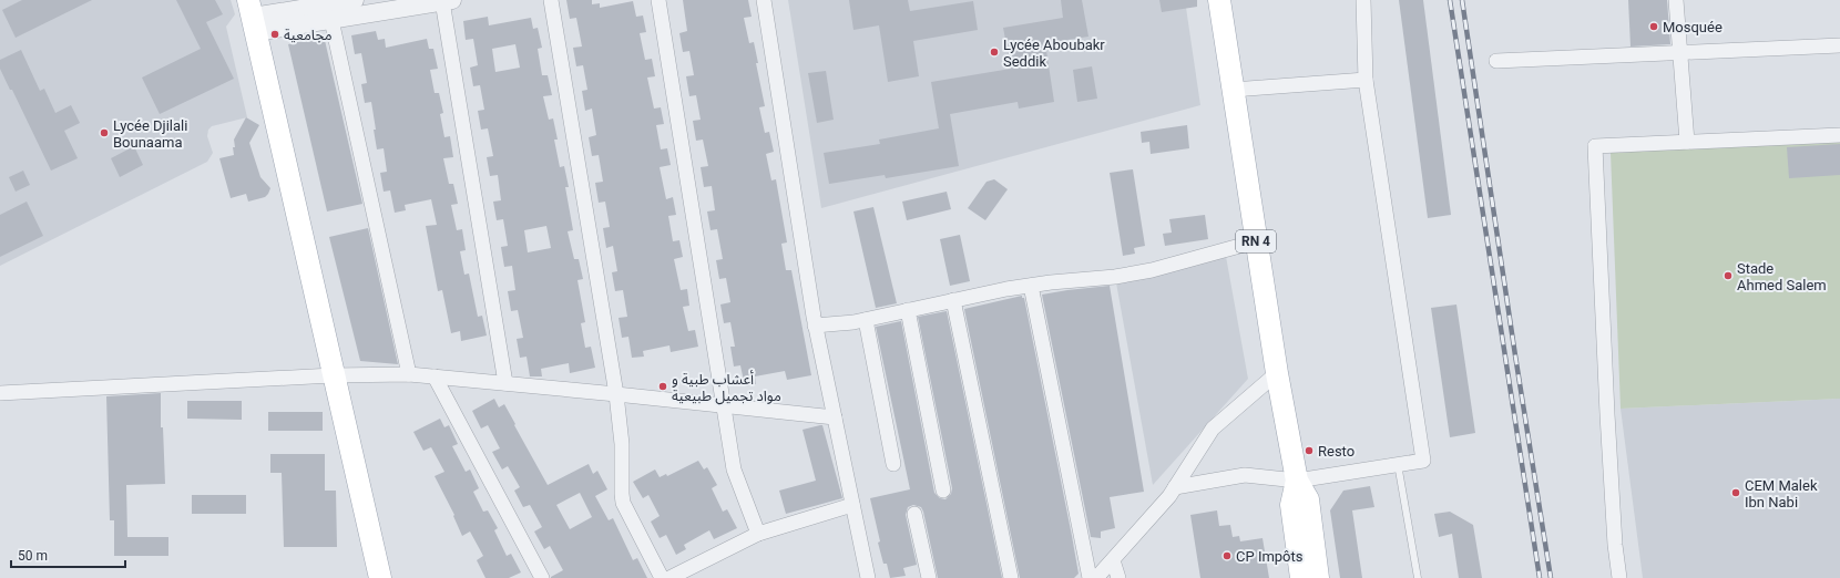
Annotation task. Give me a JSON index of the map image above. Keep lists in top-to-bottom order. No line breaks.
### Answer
{"streets":{"main road":["RN 4"]},"places":["Mosquée","مجامعية","Lycée Aboubakr Seddik","Lycée Djilali Bounaama","Stade Ahmed Salem","أعشاب طبية و مواد تجميل طبيعية","Resto","CEM Malek Ibn Nabi","CP Impôts"],"scale_bar":"50 m"}
